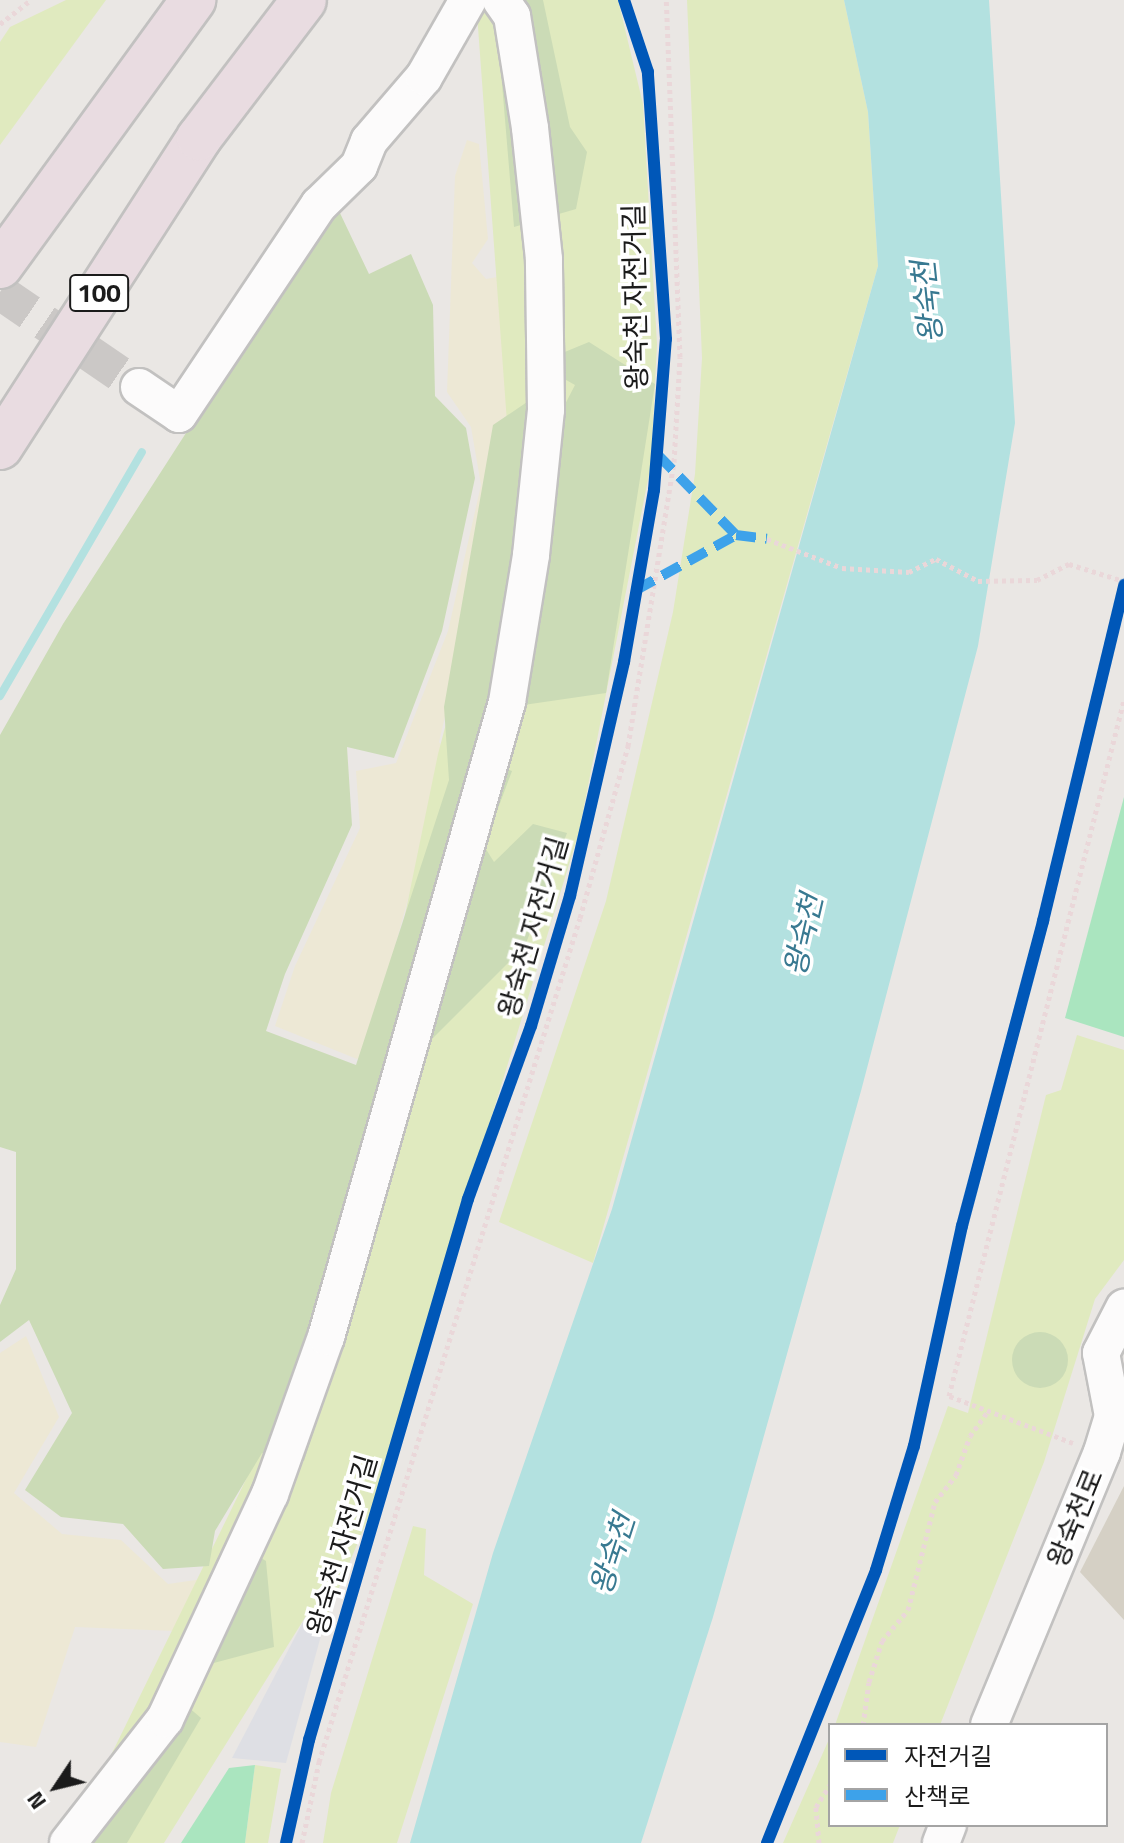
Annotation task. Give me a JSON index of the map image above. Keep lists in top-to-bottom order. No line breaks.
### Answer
{"streets":{"highway":["100"],"street":["왕숙천로"],"cycle path":["왕숙천 자전거길"]},"water":["왕숙천"],"legend":["자전거길","산책로"],"north":"bottom left"}
